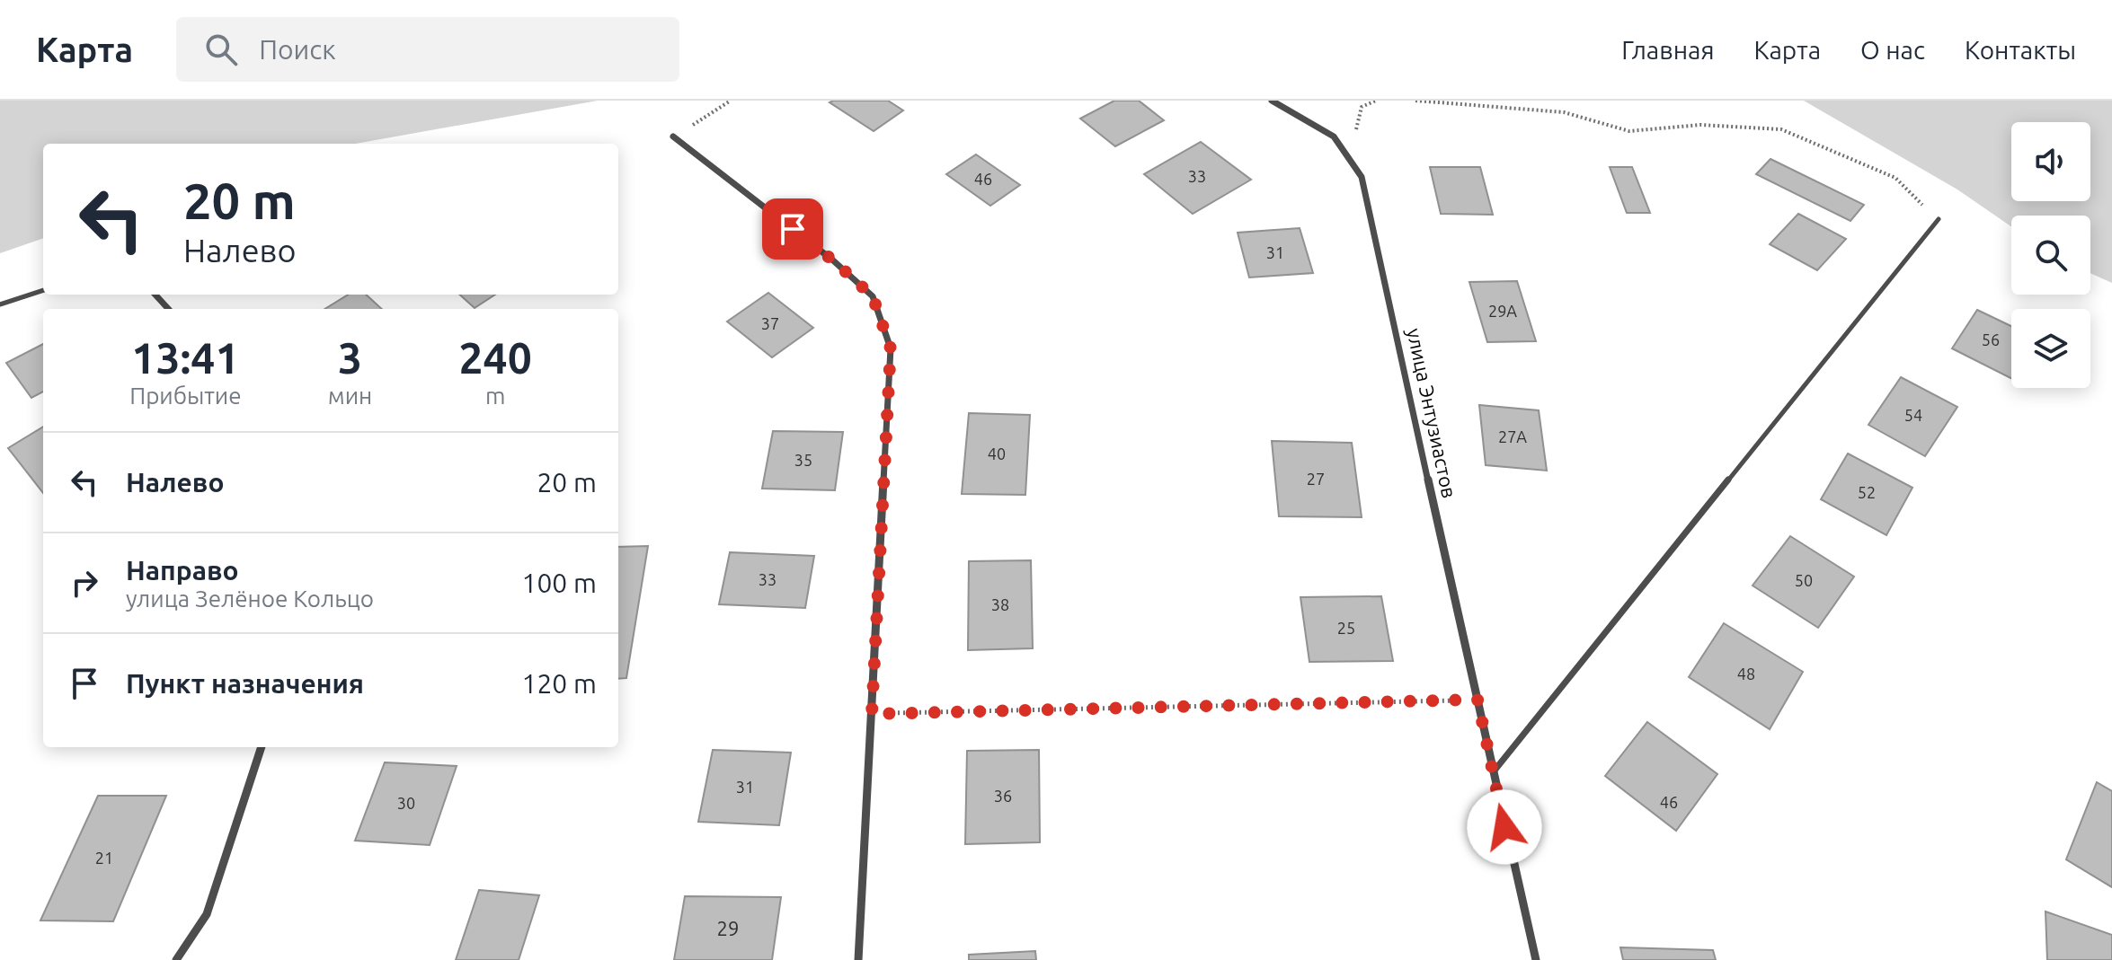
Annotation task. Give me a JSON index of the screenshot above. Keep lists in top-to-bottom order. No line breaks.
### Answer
{"streets":{"street":["улица Энтузиастов"]},"house_numbers":["33","46","31","29А","37","56","54","27А","40","35","27","52","33","50","38","25","48","31","36","46","30","21","29"],"page":{"header":"Карта","search":"Поиск","nav":["Главная","Карта","О нас","Контакты"],"turn":["20 m","Налево"],"eta":["13:41","Прибытие","3","мин","240","m"],"list":[{"name":"Налево","value":"20 m"},{"name":"Направо","note":"улица Зелёное Кольцо","value":"100 m"},{"name":"Пункт назначения","value":"120 m"}]}}
